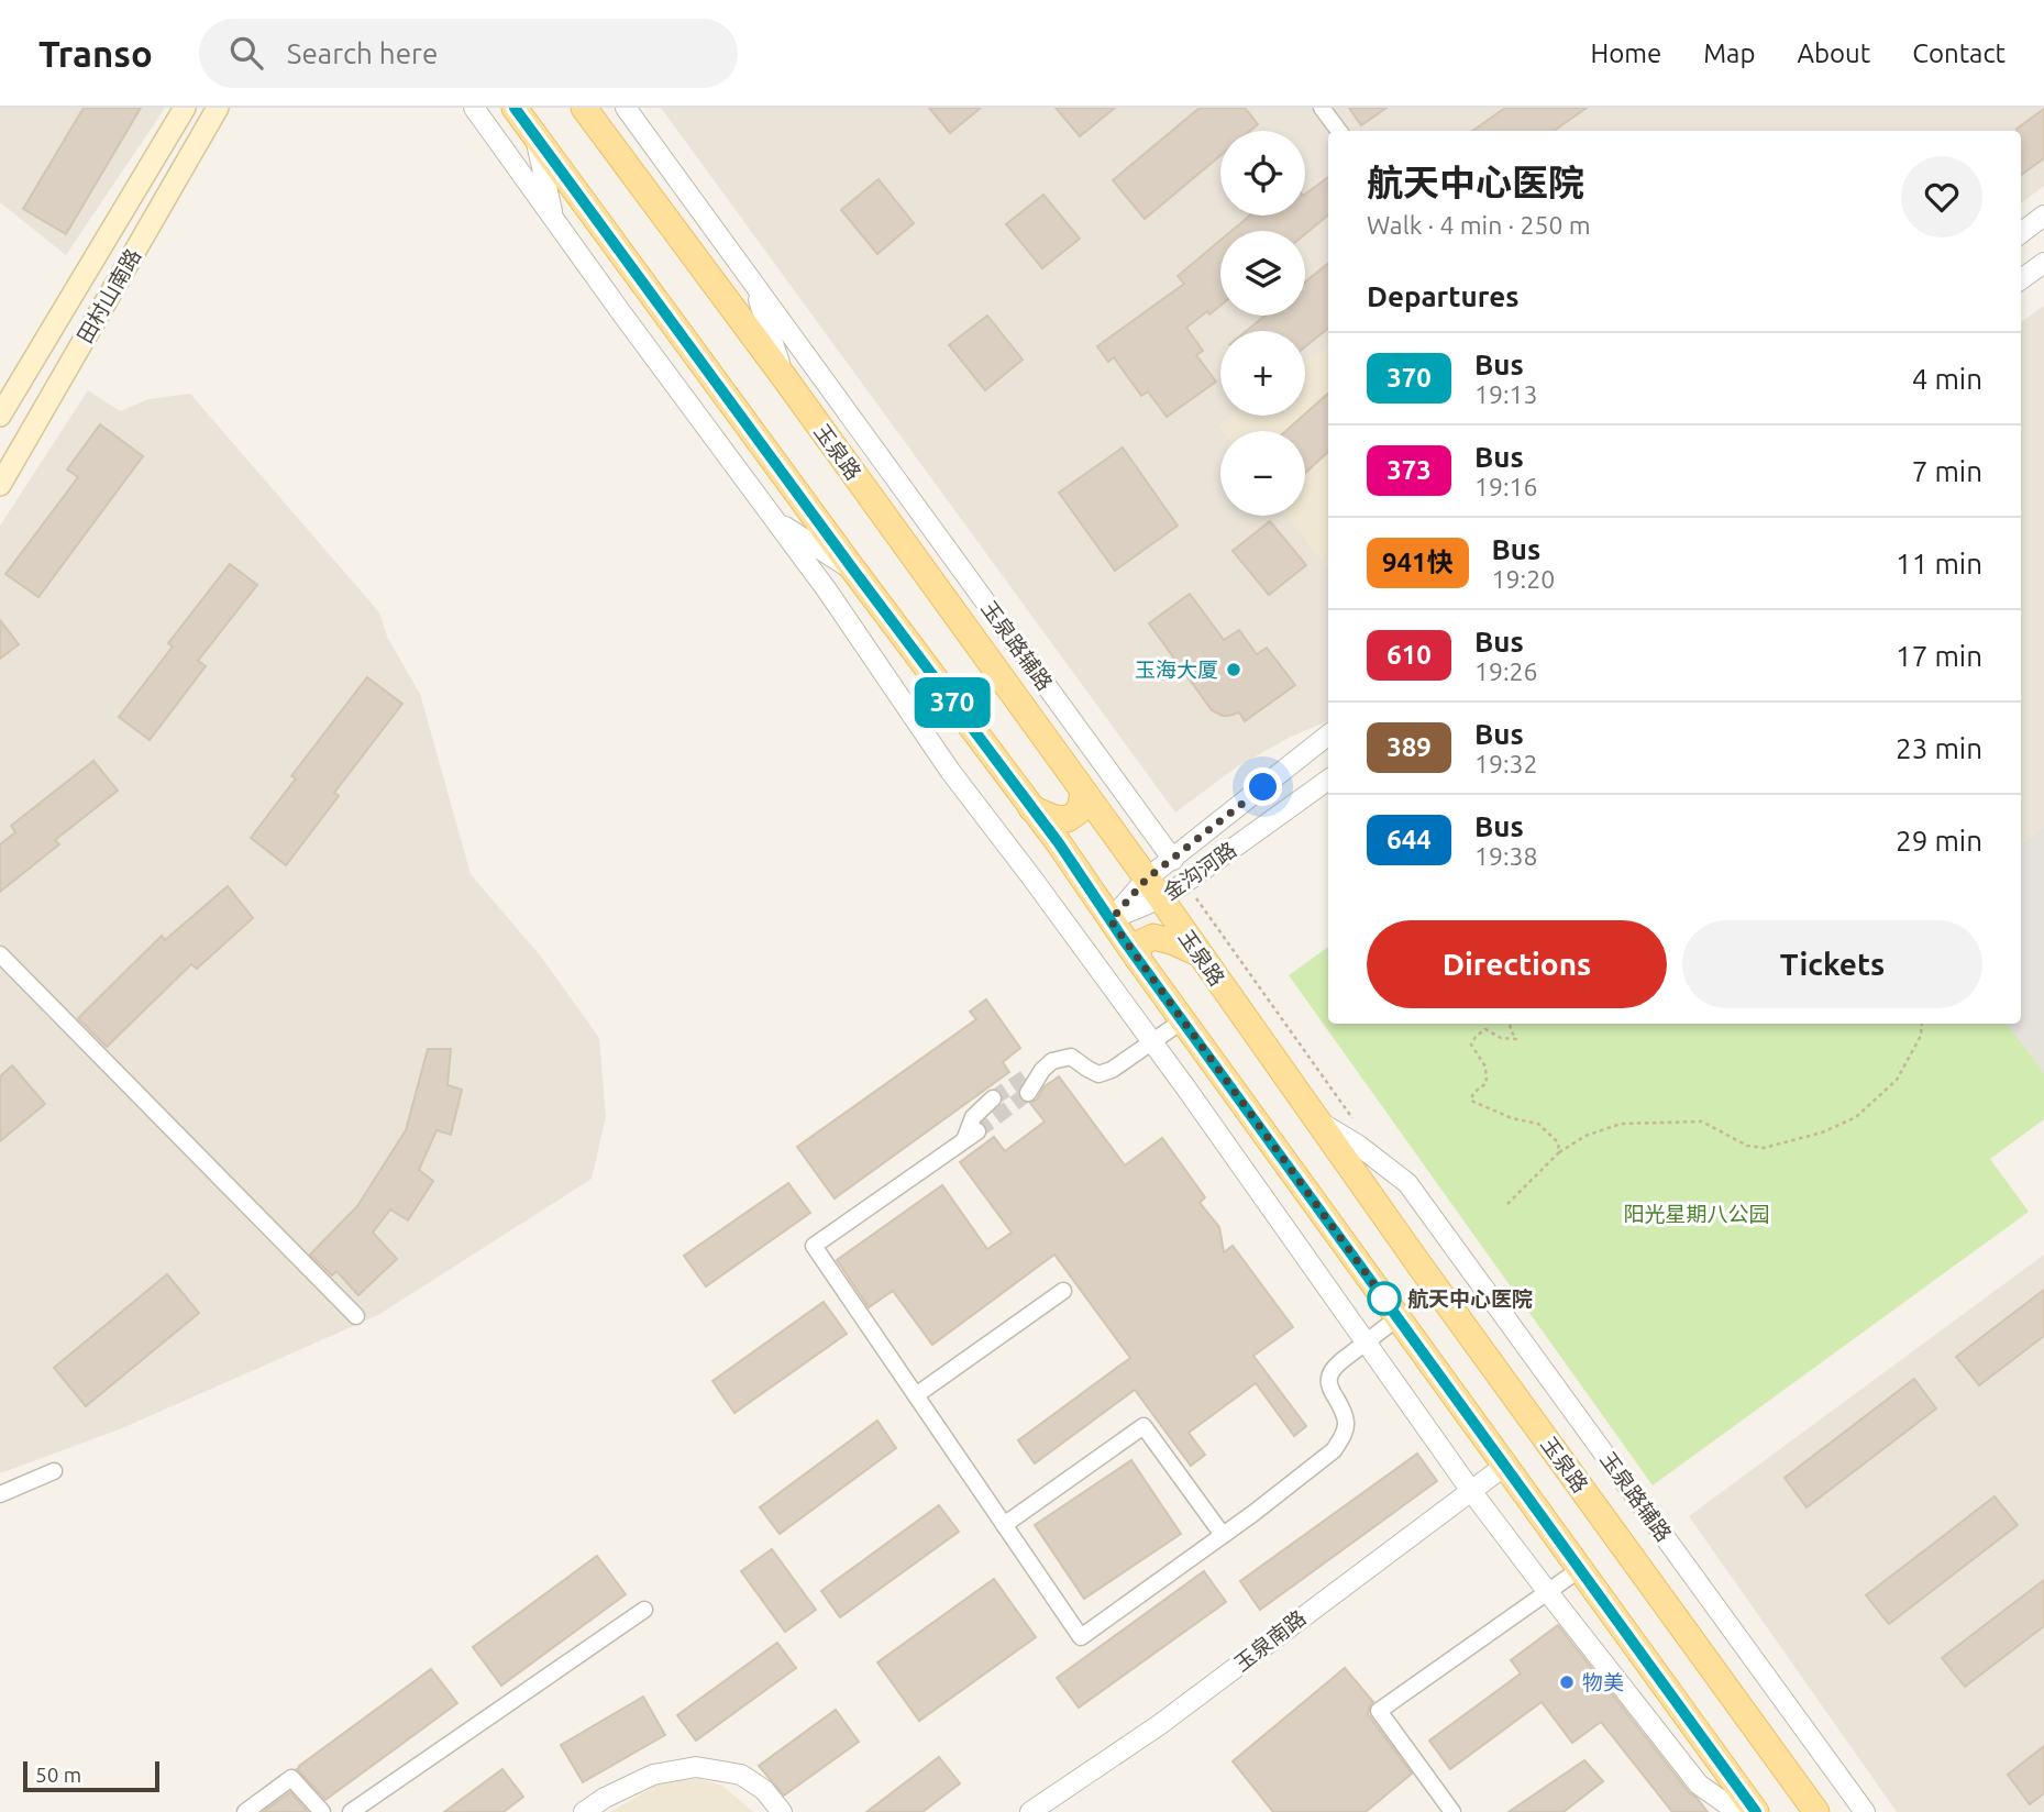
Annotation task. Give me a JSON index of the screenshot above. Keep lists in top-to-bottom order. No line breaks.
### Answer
{"streets":{"main road":["田村山南路","玉泉路"],"street":["玉泉路辅路","金沟河路","玉泉南路"]},"crossings":[["玉泉路","玉泉路辅路"],["玉泉路","金沟河路"],["玉泉路辅路","金沟河路"]],"parks":["阳光星期八公园"],"places":["玉海大厦","航天中心医院","物美"],"lines":["bus line 370"],"scale_bar":"50 m","page":{"header":"Transo","search":"Search here","nav":["Home","Map","About","Contact"],"on_map":"370","map_buttons":["+","−"],"heading":[["航天中心医院","Walk · 4 min · 250 m"],"Departures"],"list":[{"mark":"370","name":"Bus","note":"19:13","value":"4 min"},{"mark":"373","name":"Bus","note":"19:16","value":"7 min"},{"mark":"941快","name":"Bus","note":"19:20","value":"11 min"},{"mark":"610","name":"Bus","note":"19:26","value":"17 min"},{"mark":"389","name":"Bus","note":"19:32","value":"23 min"},{"mark":"644","name":"Bus","note":"19:38","value":"29 min"}],"buttons":["Directions","Tickets"],"scale":"50 m"}}
